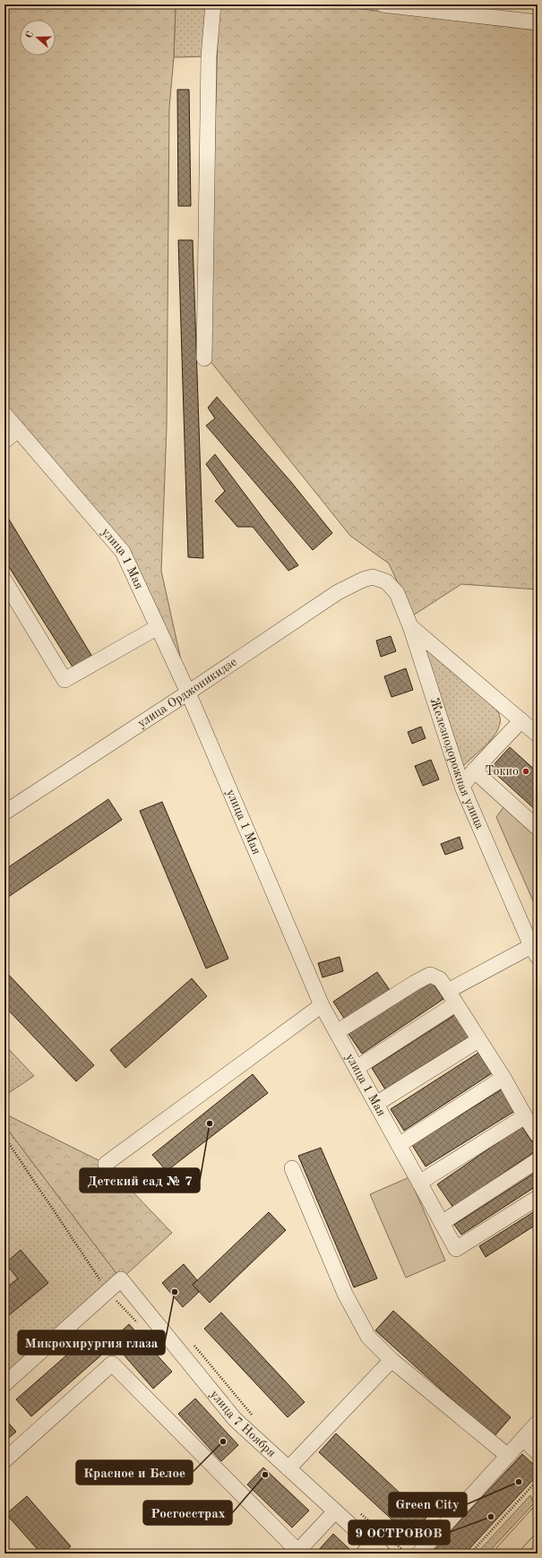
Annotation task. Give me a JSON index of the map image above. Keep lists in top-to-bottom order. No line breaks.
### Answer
{"streets":{"street":["улица 1 Мая","улица Орджоникидзе","Железнодорожная улица","улица 7 Ноября"]},"crossings":[["улица 1 Мая","улица Орджоникидзе"],["улица Орджоникидзе","Железнодорожная улица"]],"places":["Токио","Детский сад № 7","Микрохирургия глаза","Красное и Белое","Росгосстрах","Green City","9 ОСТРОВОВ"],"north":"left"}
